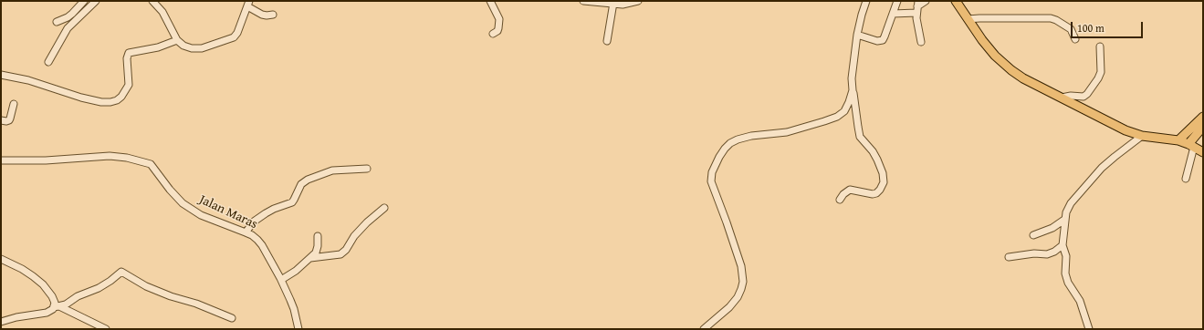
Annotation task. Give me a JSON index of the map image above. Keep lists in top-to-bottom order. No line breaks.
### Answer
{"streets":{"street":["Jalan Maras"]},"scale_bar":"100 m"}
